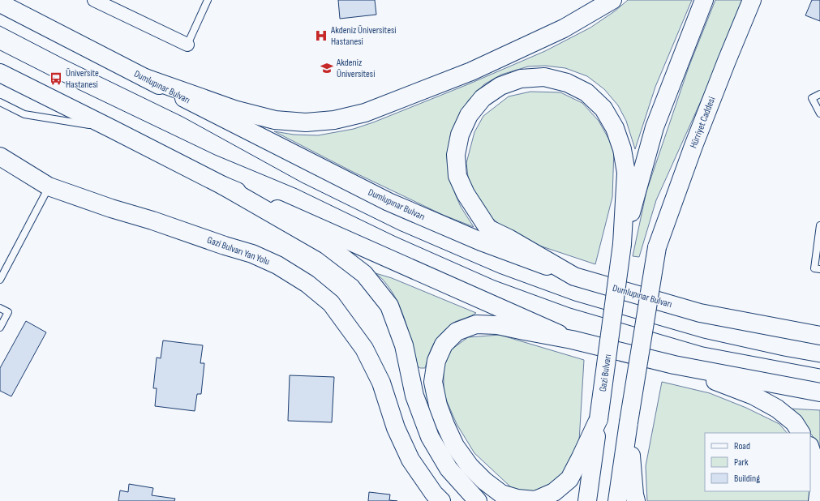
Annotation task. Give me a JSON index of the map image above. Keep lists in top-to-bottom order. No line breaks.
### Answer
{"streets":{"main road":["Dumlupınar Bulvarı","Hürriyet Caddesi","Gazi Bulvarı Yan Yolu","Gazi Bulvarı"]},"places":{"hospital":["Akdeniz Üniversitesi Hastanesi"],"school or university":["Akdeniz Üniversitesi"],"bus stop":["Üniversite Hastanesi"]},"legend":["Road","Park","Building"]}
